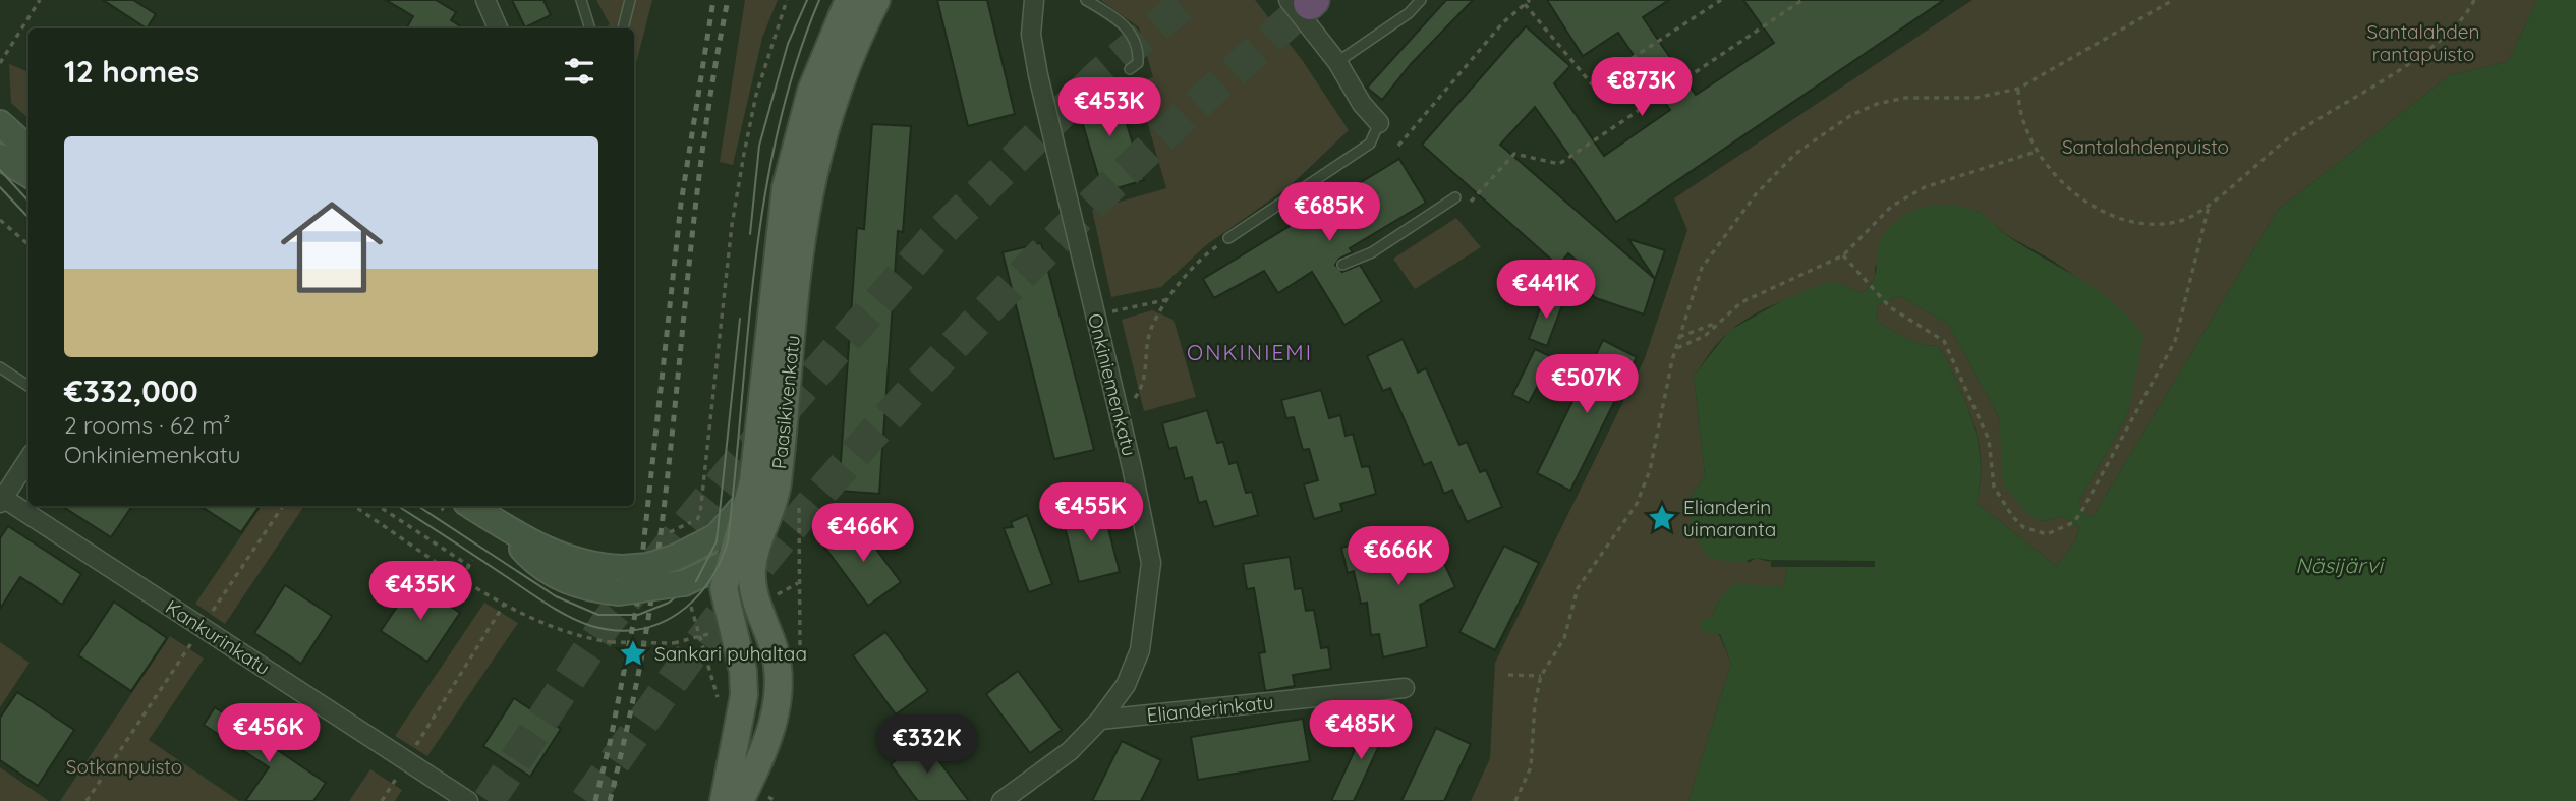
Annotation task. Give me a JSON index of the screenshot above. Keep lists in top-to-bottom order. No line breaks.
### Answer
{"streets":{"main road":["Paasikivenkatu"],"street":["Onkiniemenkatu","Kankurinkatu","Elianderinkatu"]},"crossings":[["Onkiniemenkatu","Elianderinkatu"]],"districts":["ONKINIEMI"],"water":["Näsijärvi"],"parks":["Santalahden rantapuisto","Santalahdenpuisto","Sotkanpuisto"],"places":{"place":["Elianderin uimaranta","Sankari puhaltaa"]},"page":{"heading":"12 homes","price":["€873K","€453K","€685K","€441K","€507K","€455K","€466K","€666K","€435K","€485K","€456K","€332K"],"list":[{"name":"€332,000","note":"2 rooms · 62 m² · Onkiniemenkatu"}]}}
